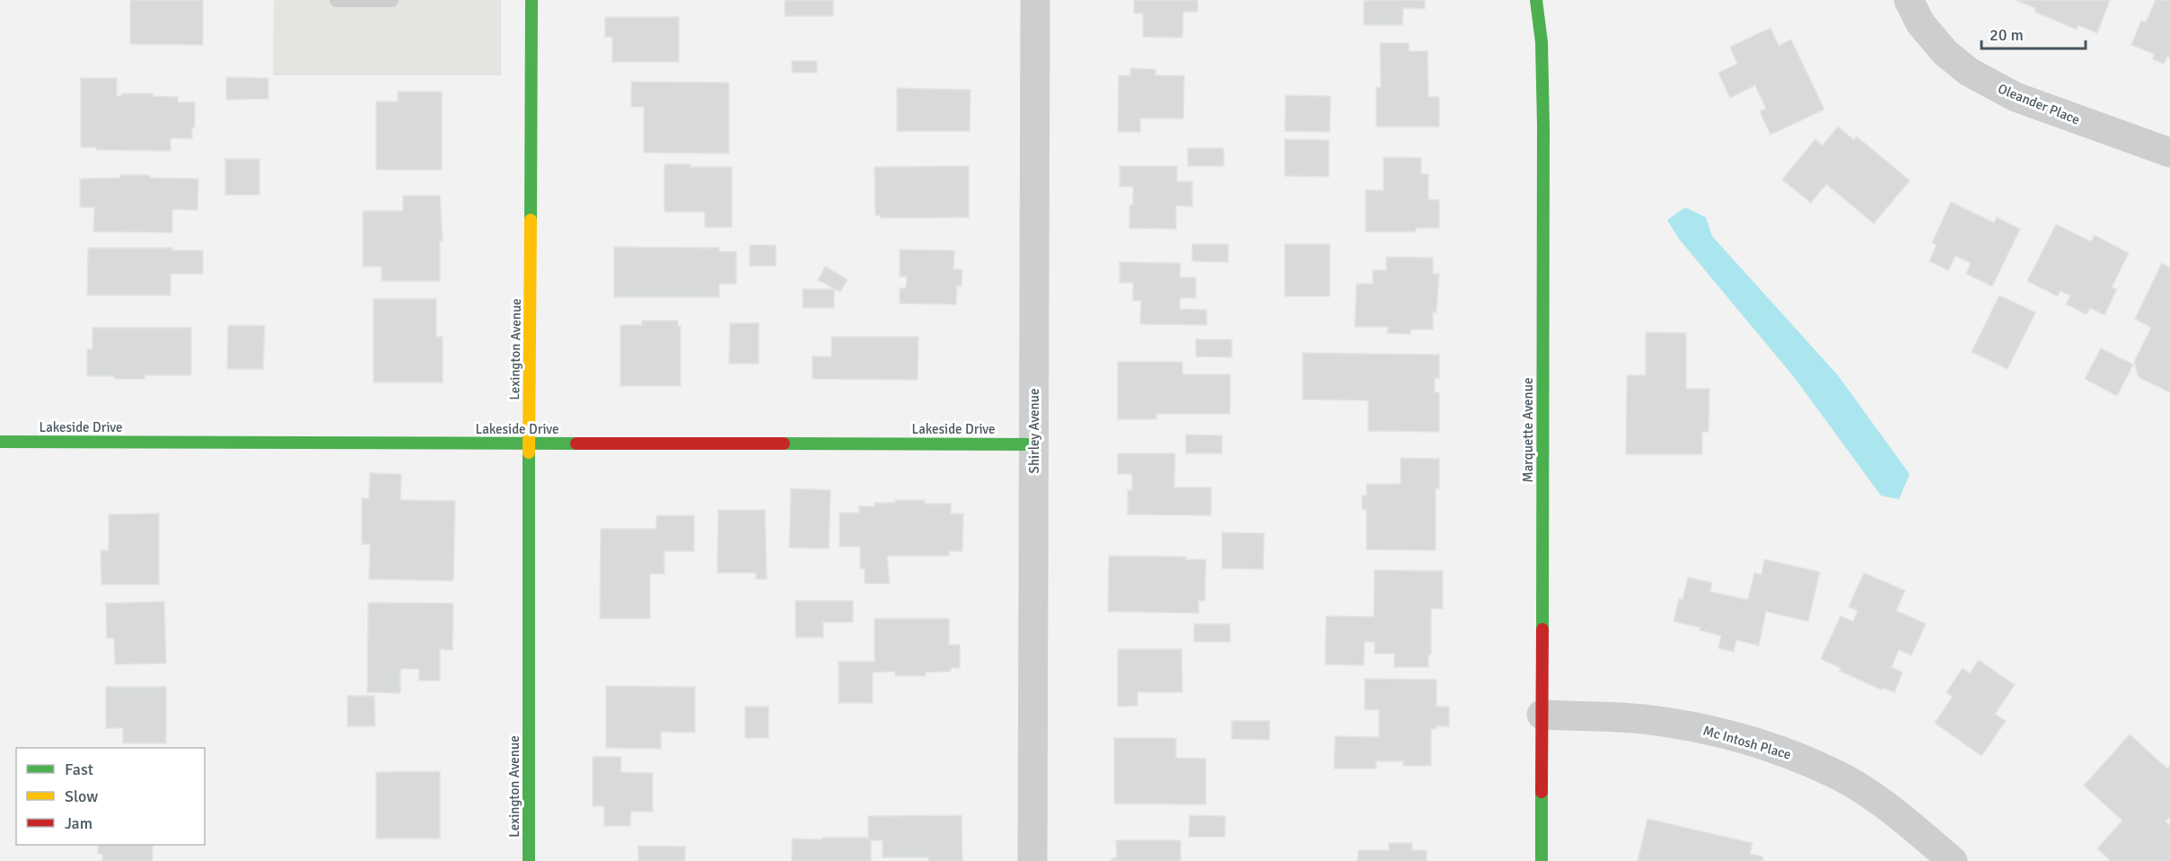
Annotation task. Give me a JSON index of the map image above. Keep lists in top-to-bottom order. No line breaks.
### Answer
{"streets":{"street":["Oleander Place","Lexington Avenue","Lakeside Drive","Marquette Avenue","Shirley Avenue","Mc Intosh Place"]},"crossings":[["Lexington Avenue","Lakeside Drive"],["Lakeside Drive","Shirley Avenue"],["Marquette Avenue","Mc Intosh Place"]],"legend":["Fast","Slow","Jam"],"scale_bar":"20 m"}
